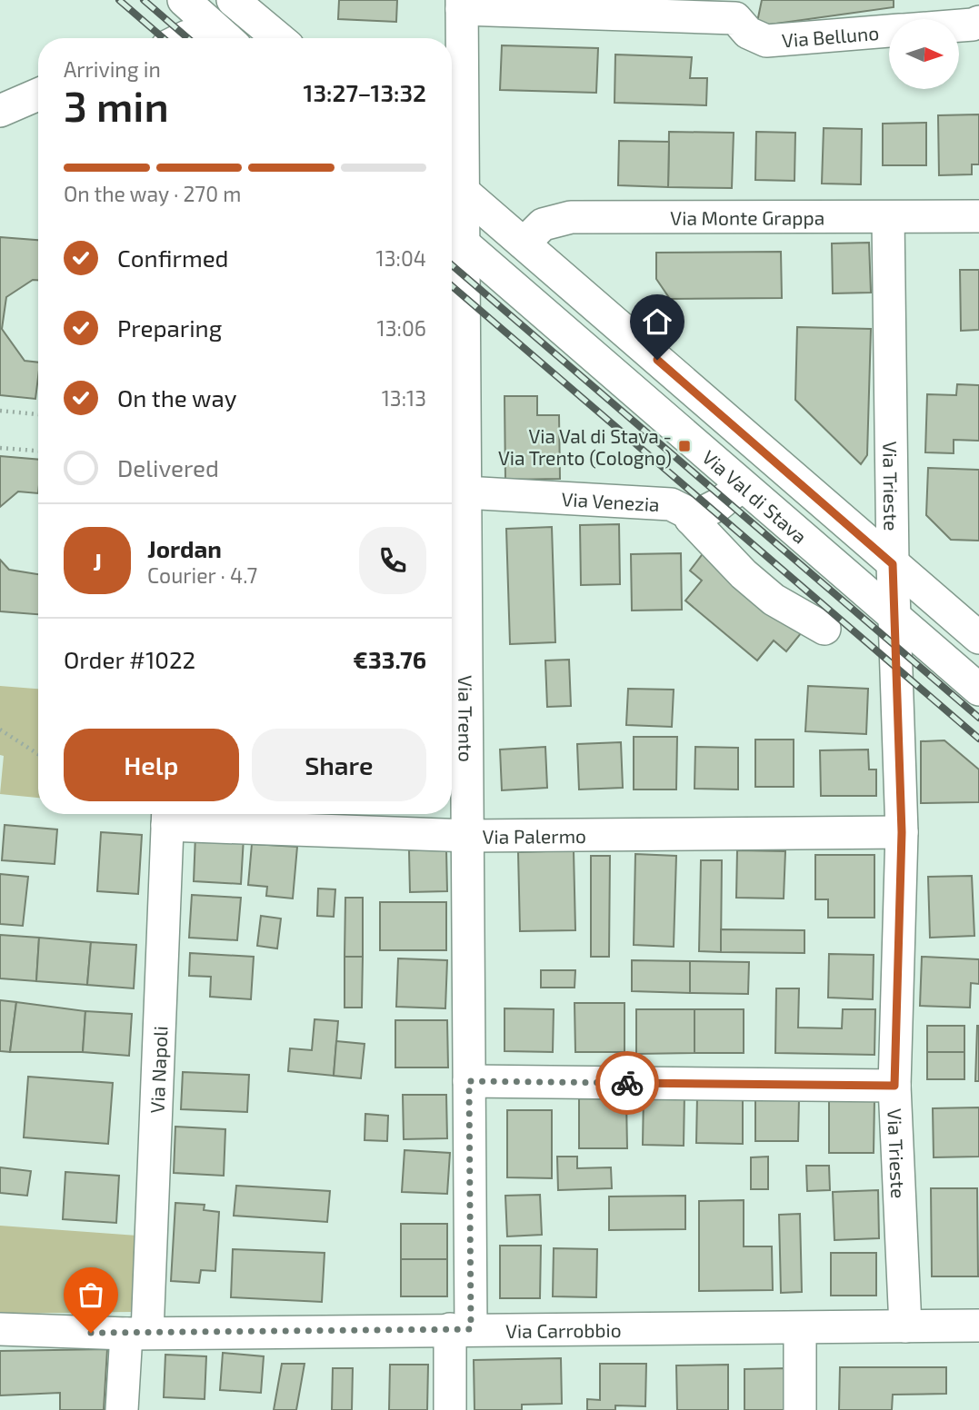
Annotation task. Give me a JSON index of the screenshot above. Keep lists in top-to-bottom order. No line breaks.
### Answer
{"streets":{"street":["Via Belluno","Via Monte Grappa","Via Trieste","Via Val di Stava","Via Venezia","Via Trento","Via Palermo","Via Napoli","Via Carrobbio"]},"crossings":[["Via Belluno","Via Trento"],["Via Monte Grappa","Via Trieste"],["Via Monte Grappa","Via Val di Stava"],["Via Trieste","Via Val di Stava"],["Via Trieste","Via Palermo"],["Via Trieste","Via Carrobbio"],["Via Val di Stava","Via Trento"],["Via Venezia","Via Trento"],["Via Trento","Via Palermo"],["Via Trento","Via Carrobbio"],["Via Palermo","Via Napoli"],["Via Napoli","Via Carrobbio"]],"places":{"transit":["Via Val di Stava - Via Trento (Cologno)"]},"north":"right","page":{"heading":["3 min","Arriving in","13:27–13:32"],"panel":["Jordan","Courier · 4.7","Order #1022","€33.76"],"bar":"On the way · 270 m","list":[["Confirmed","13:04"],["Preparing","13:06"],["On the way","13:13"],"Delivered"],"round":"J","buttons":["Help","Share"]}}
